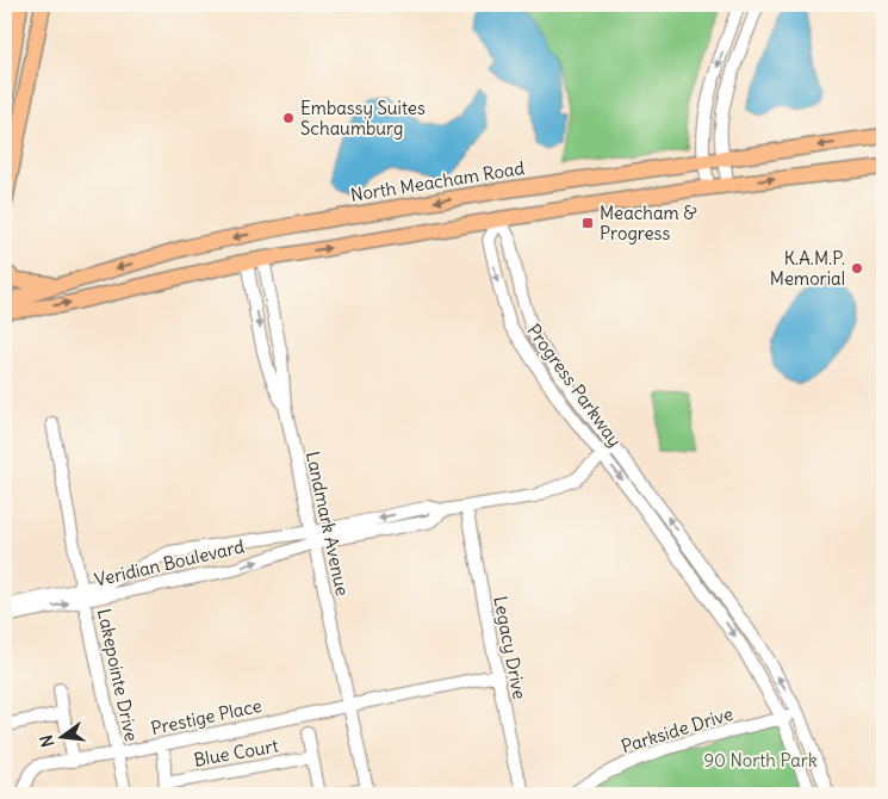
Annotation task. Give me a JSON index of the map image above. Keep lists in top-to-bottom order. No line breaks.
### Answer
{"streets":{"main road":["North Meacham Road"],"street":["Progress Parkway","Landmark Avenue","Veridian Boulevard","Legacy Drive","Lakepointe Drive","Prestige Place","Parkside Drive","Blue Court"]},"crossings":[["Progress Parkway","Veridian Boulevard"],["Progress Parkway","Parkside Drive"],["Landmark Avenue","Veridian Boulevard"],["Landmark Avenue","Prestige Place"],["Veridian Boulevard","Legacy Drive"],["Veridian Boulevard","Lakepointe Drive"],["Legacy Drive","Prestige Place"],["Lakepointe Drive","Prestige Place"],["Prestige Place","Blue Court"]],"parks":["90 North Park"],"places":{"other":["Embassy Suites Schaumburg","K.A.M.P. Memorial"],"transit":["Meacham & Progress"]},"north":"left"}
